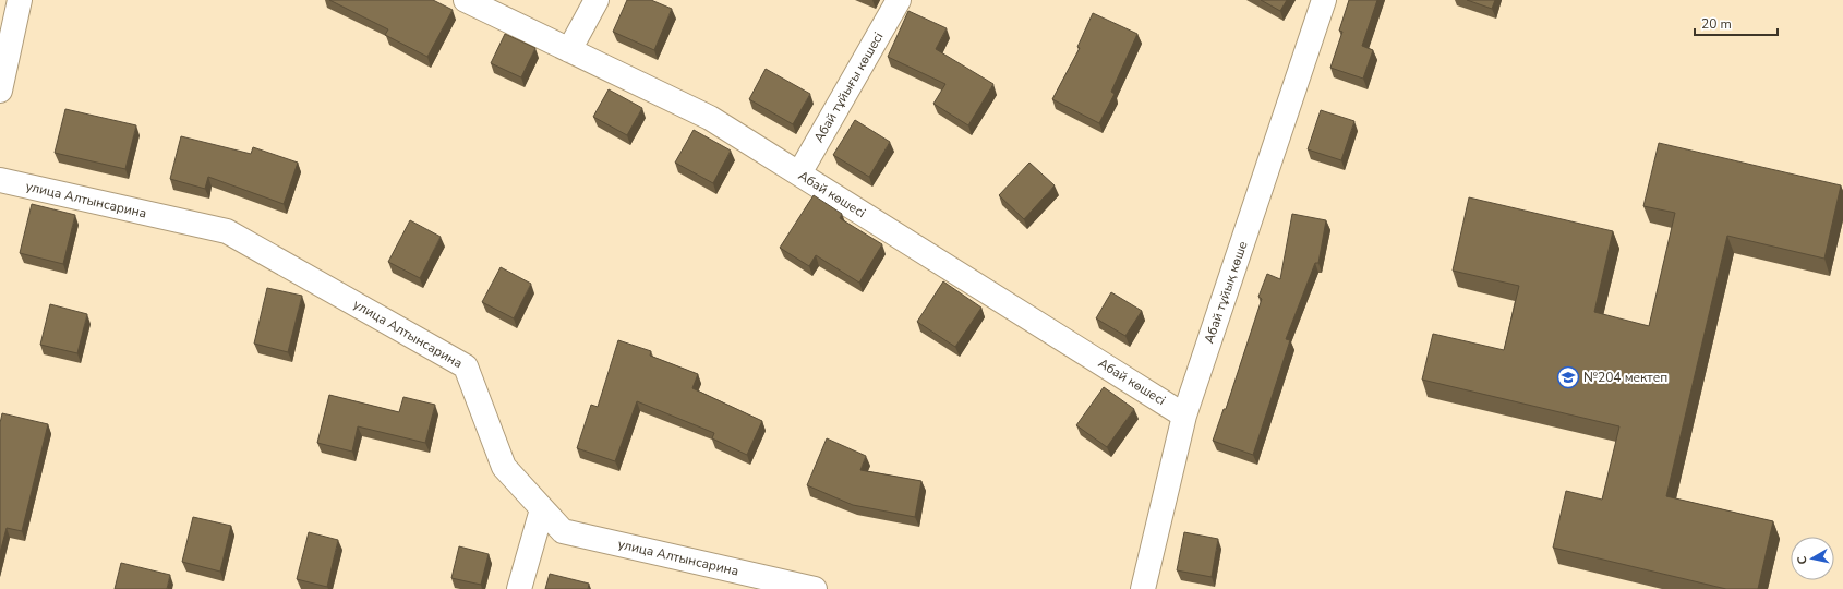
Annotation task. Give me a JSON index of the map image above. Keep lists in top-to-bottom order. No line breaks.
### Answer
{"streets":{"street":["Абай тұйығы көшесі","Абай көшесі","улица Алтынсарина","Абай тұйық көше"]},"crossings":[["Абай тұйығы көшесі","Абай көшесі"],["Абай көшесі","Абай тұйық көше"]],"places":{"school or university":["№204 мектеп"]},"scale_bar":"20 m","north":"left"}
